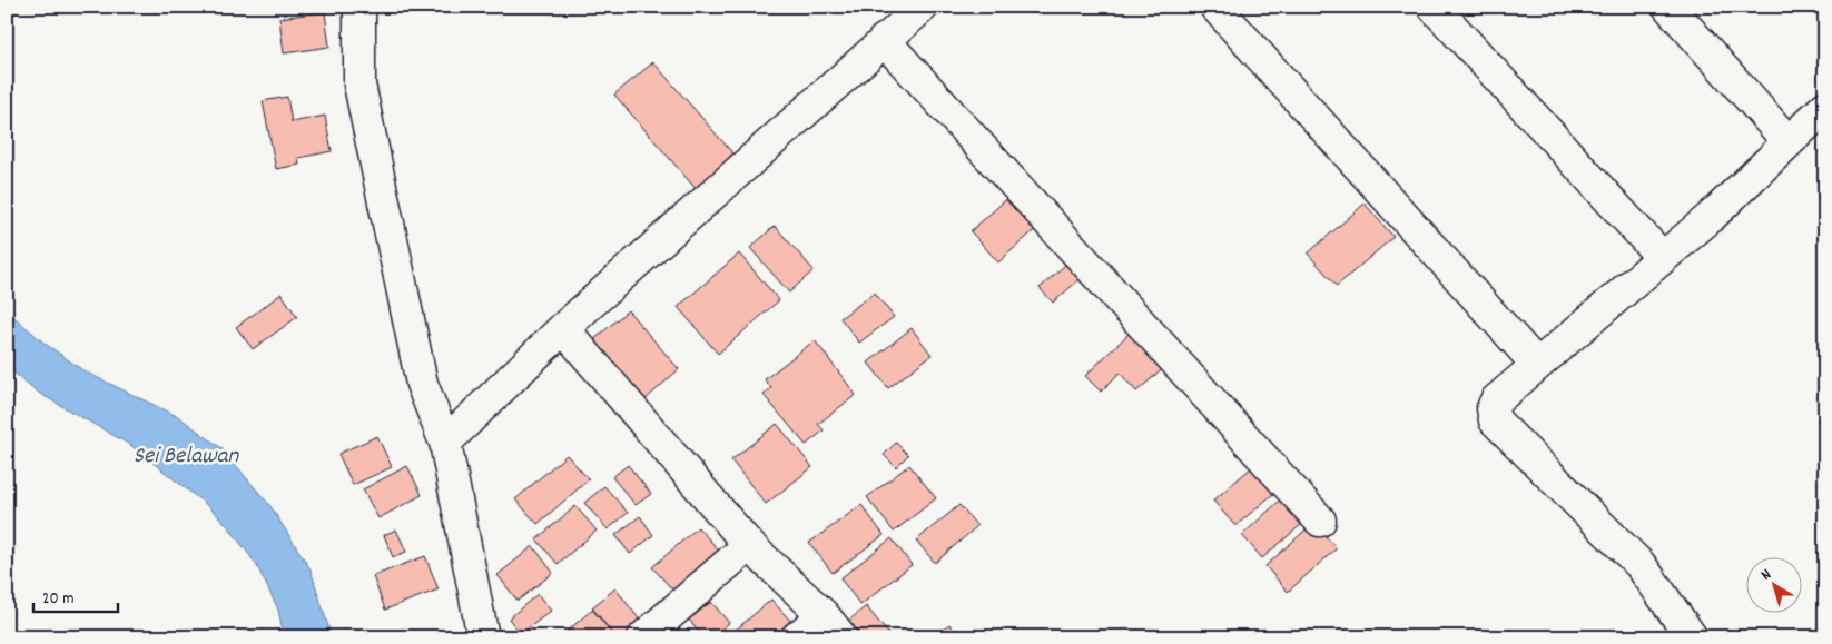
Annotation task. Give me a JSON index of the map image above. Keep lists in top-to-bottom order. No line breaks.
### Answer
{"water":["Sei Belawan"],"scale_bar":"20 m","north":"top left"}
